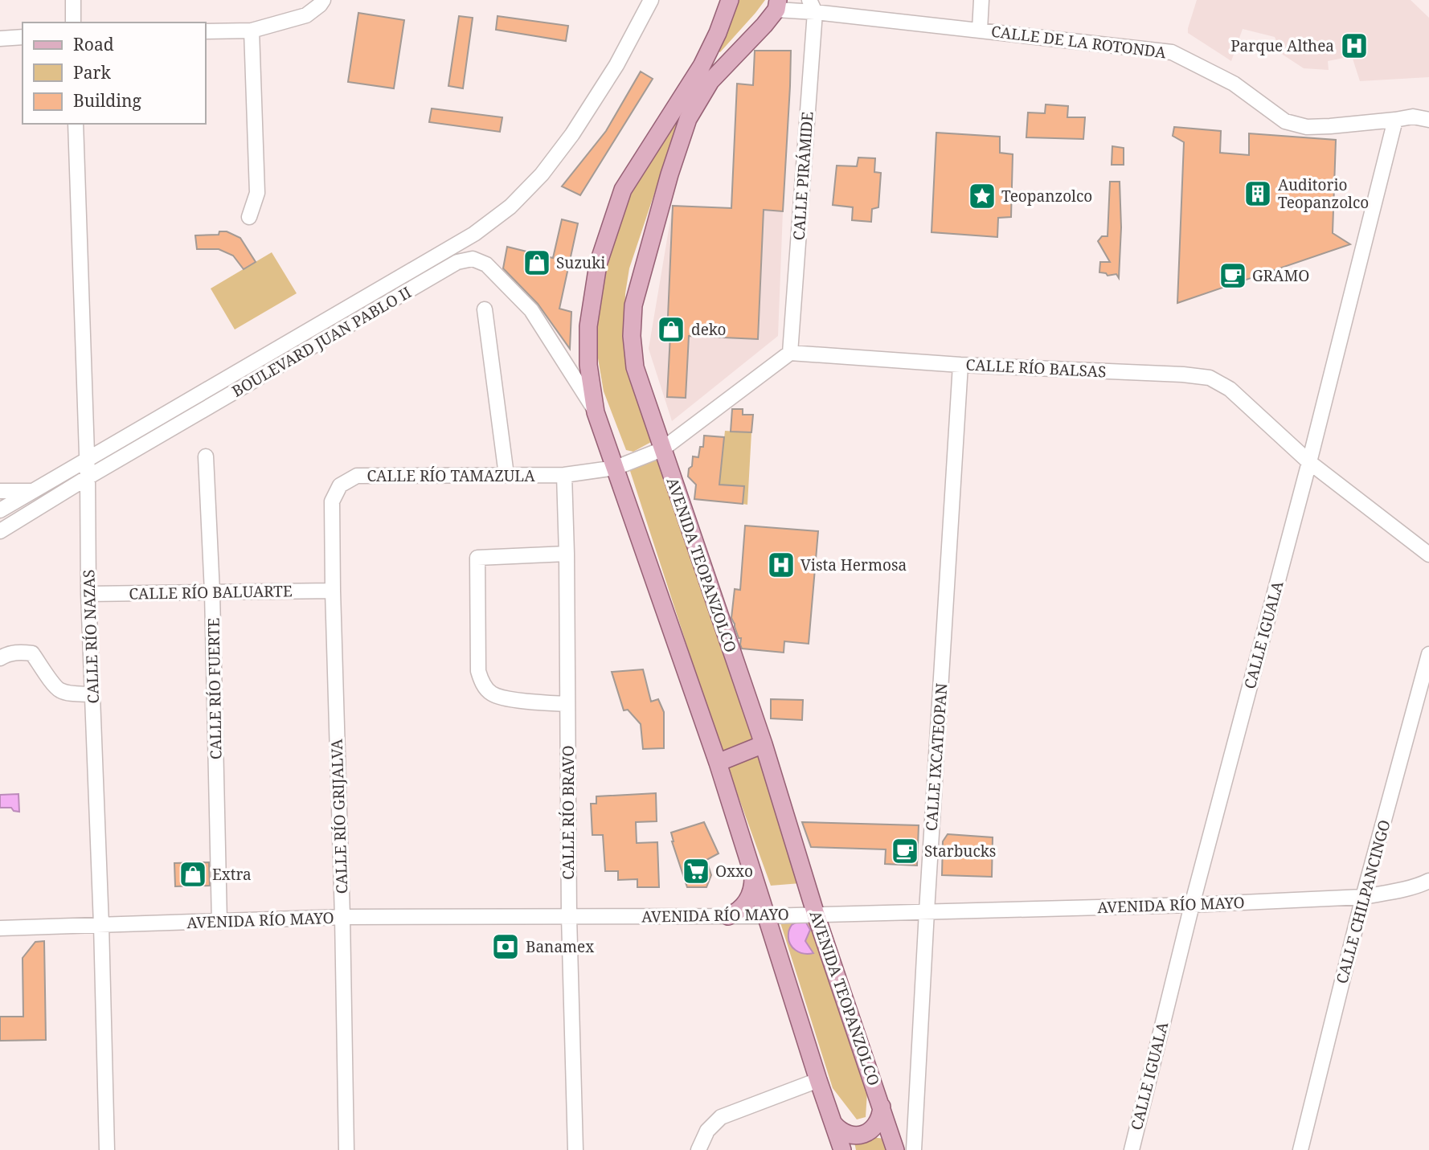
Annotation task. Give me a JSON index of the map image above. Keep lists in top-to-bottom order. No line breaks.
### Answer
{"streets":{"main road":["AVENIDA TEOPANZOLCO"],"street":["CALLE DE LA ROTONDA","CALLE PIRÁMIDE","BOULEVARD JUAN PABLO II","CALLE RÍO BALSAS","CALLE RÍO TAMAZULA","CALLE RÍO BALUARTE","CALLE IGUALA","CALLE RÍO NAZAS","CALLE RÍO FUERTE","CALLE IXCATEOPAN","CALLE RÍO BRAVO","CALLE RÍO GRIJALVA","CALLE CHILPANCINGO","AVENIDA RÍO MAYO"]},"crossings":[["CALLE DE LA ROTONDA","CALLE PIRÁMIDE"],["CALLE DE LA ROTONDA","AVENIDA TEOPANZOLCO"],["CALLE DE LA ROTONDA","CALLE IGUALA"],["CALLE PIRÁMIDE","CALLE RÍO BALSAS"],["BOULEVARD JUAN PABLO II","CALLE RÍO NAZAS"],["CALLE RÍO BALSAS","CALLE IGUALA"],["CALLE RÍO BALSAS","CALLE IXCATEOPAN"],["CALLE RÍO TAMAZULA","CALLE RÍO BRAVO"],["CALLE RÍO TAMAZULA","CALLE RÍO GRIJALVA"],["AVENIDA TEOPANZOLCO","AVENIDA RÍO MAYO"],["CALLE RÍO BALUARTE","CALLE RÍO NAZAS"],["CALLE RÍO BALUARTE","CALLE RÍO FUERTE"],["CALLE RÍO BALUARTE","CALLE RÍO GRIJALVA"],["CALLE IGUALA","AVENIDA RÍO MAYO"],["CALLE RÍO NAZAS","AVENIDA RÍO MAYO"],["CALLE RÍO FUERTE","AVENIDA RÍO MAYO"],["CALLE IXCATEOPAN","AVENIDA RÍO MAYO"],["CALLE RÍO BRAVO","AVENIDA RÍO MAYO"],["CALLE RÍO GRIJALVA","AVENIDA RÍO MAYO"],["CALLE CHILPANCINGO","AVENIDA RÍO MAYO"]],"places":{"hospital":["Parque Althea","Vista Hermosa"],"building":["Auditorio Teopanzolco"],"place":["Teopanzolco"],"shop":["Suzuki","deko","Extra"],"cafe":["GRAMO","Starbucks"],"supermarket":["Oxxo"],"bank":["Banamex"]},"legend":["Road","Park","Building"]}
